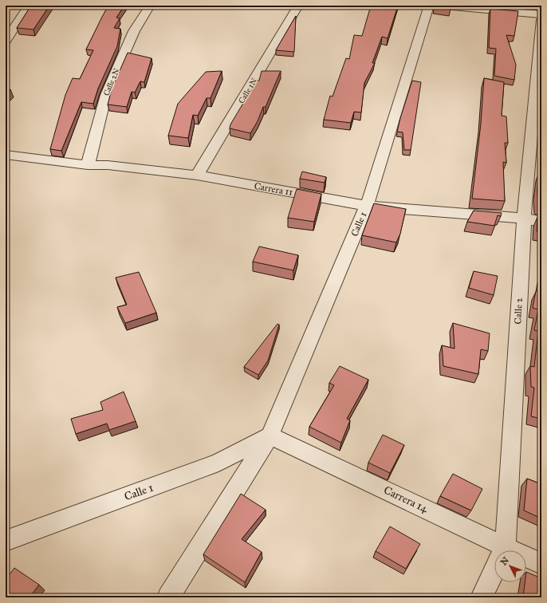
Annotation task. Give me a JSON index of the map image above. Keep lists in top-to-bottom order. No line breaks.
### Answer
{"streets":{"street":["Calle 2N","Calle 1N","Carrera 11","Calle 1","Calle 2","Carrera 14"]},"crossings":[["Calle 2N","Carrera 11"],["Calle 1N","Carrera 11"],["Carrera 11","Calle 1"],["Carrera 11","Calle 2"],["Calle 1","Carrera 14"],["Calle 2","Carrera 14"]],"north":"top left"}
